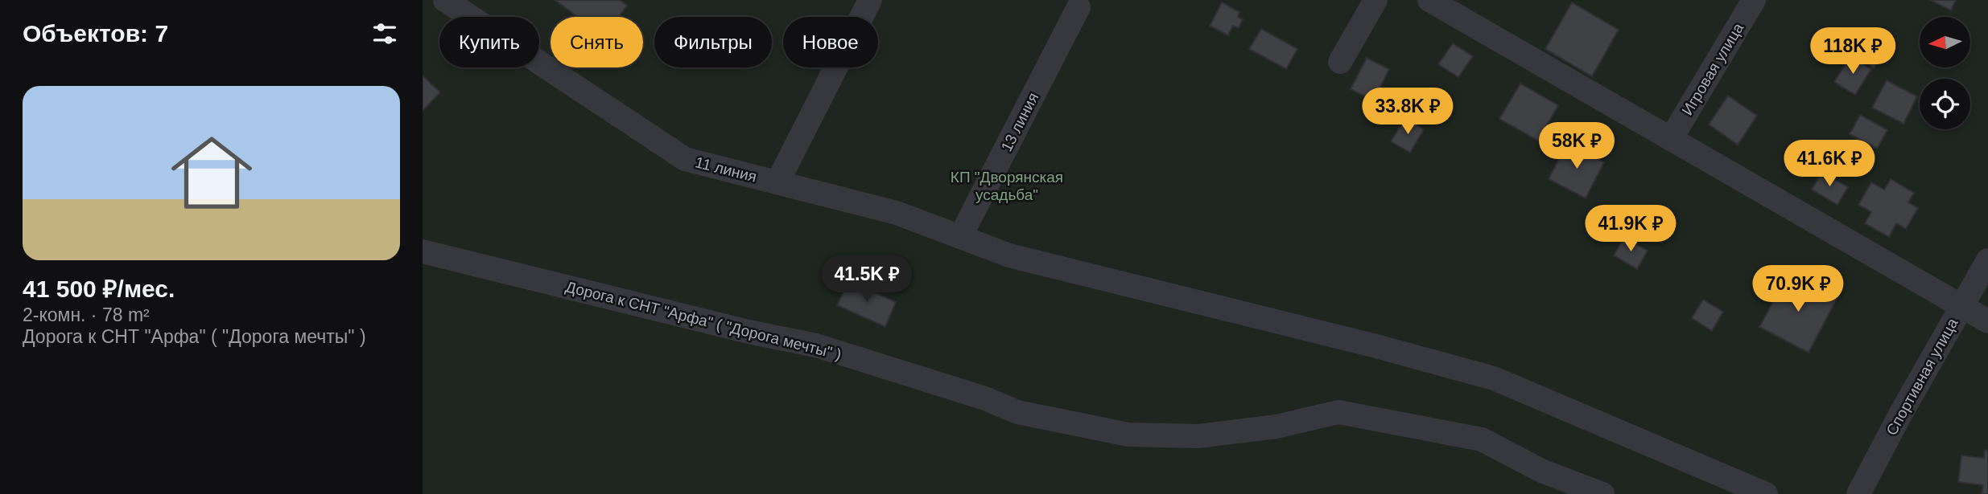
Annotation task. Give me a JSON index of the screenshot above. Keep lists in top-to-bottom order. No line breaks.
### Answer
{"streets":{"street":["Игровая улица","13 линия","11 линия","Дорога к СНТ \"Арфа\" ( \"Дорога мечты\" )","Спортивная улица"]},"crossings":[["13 линия","11 линия"]],"parks":["КП \"Дворянская усадьба\""],"north":"left","page":{"heading":"Объектов: 7","chip":["Купить","Снять","Фильтры","Новое"],"price":["118K ₽","33.8K ₽","58K ₽","41.6K ₽","41.9K ₽","41.5K ₽","70.9K ₽"],"list":[{"name":"41 500 ₽/мес.","note":"2-комн. · 78 m² · Дорога к СНТ \"Арфа\" ( \"Дорога мечты\" )"}]}}
